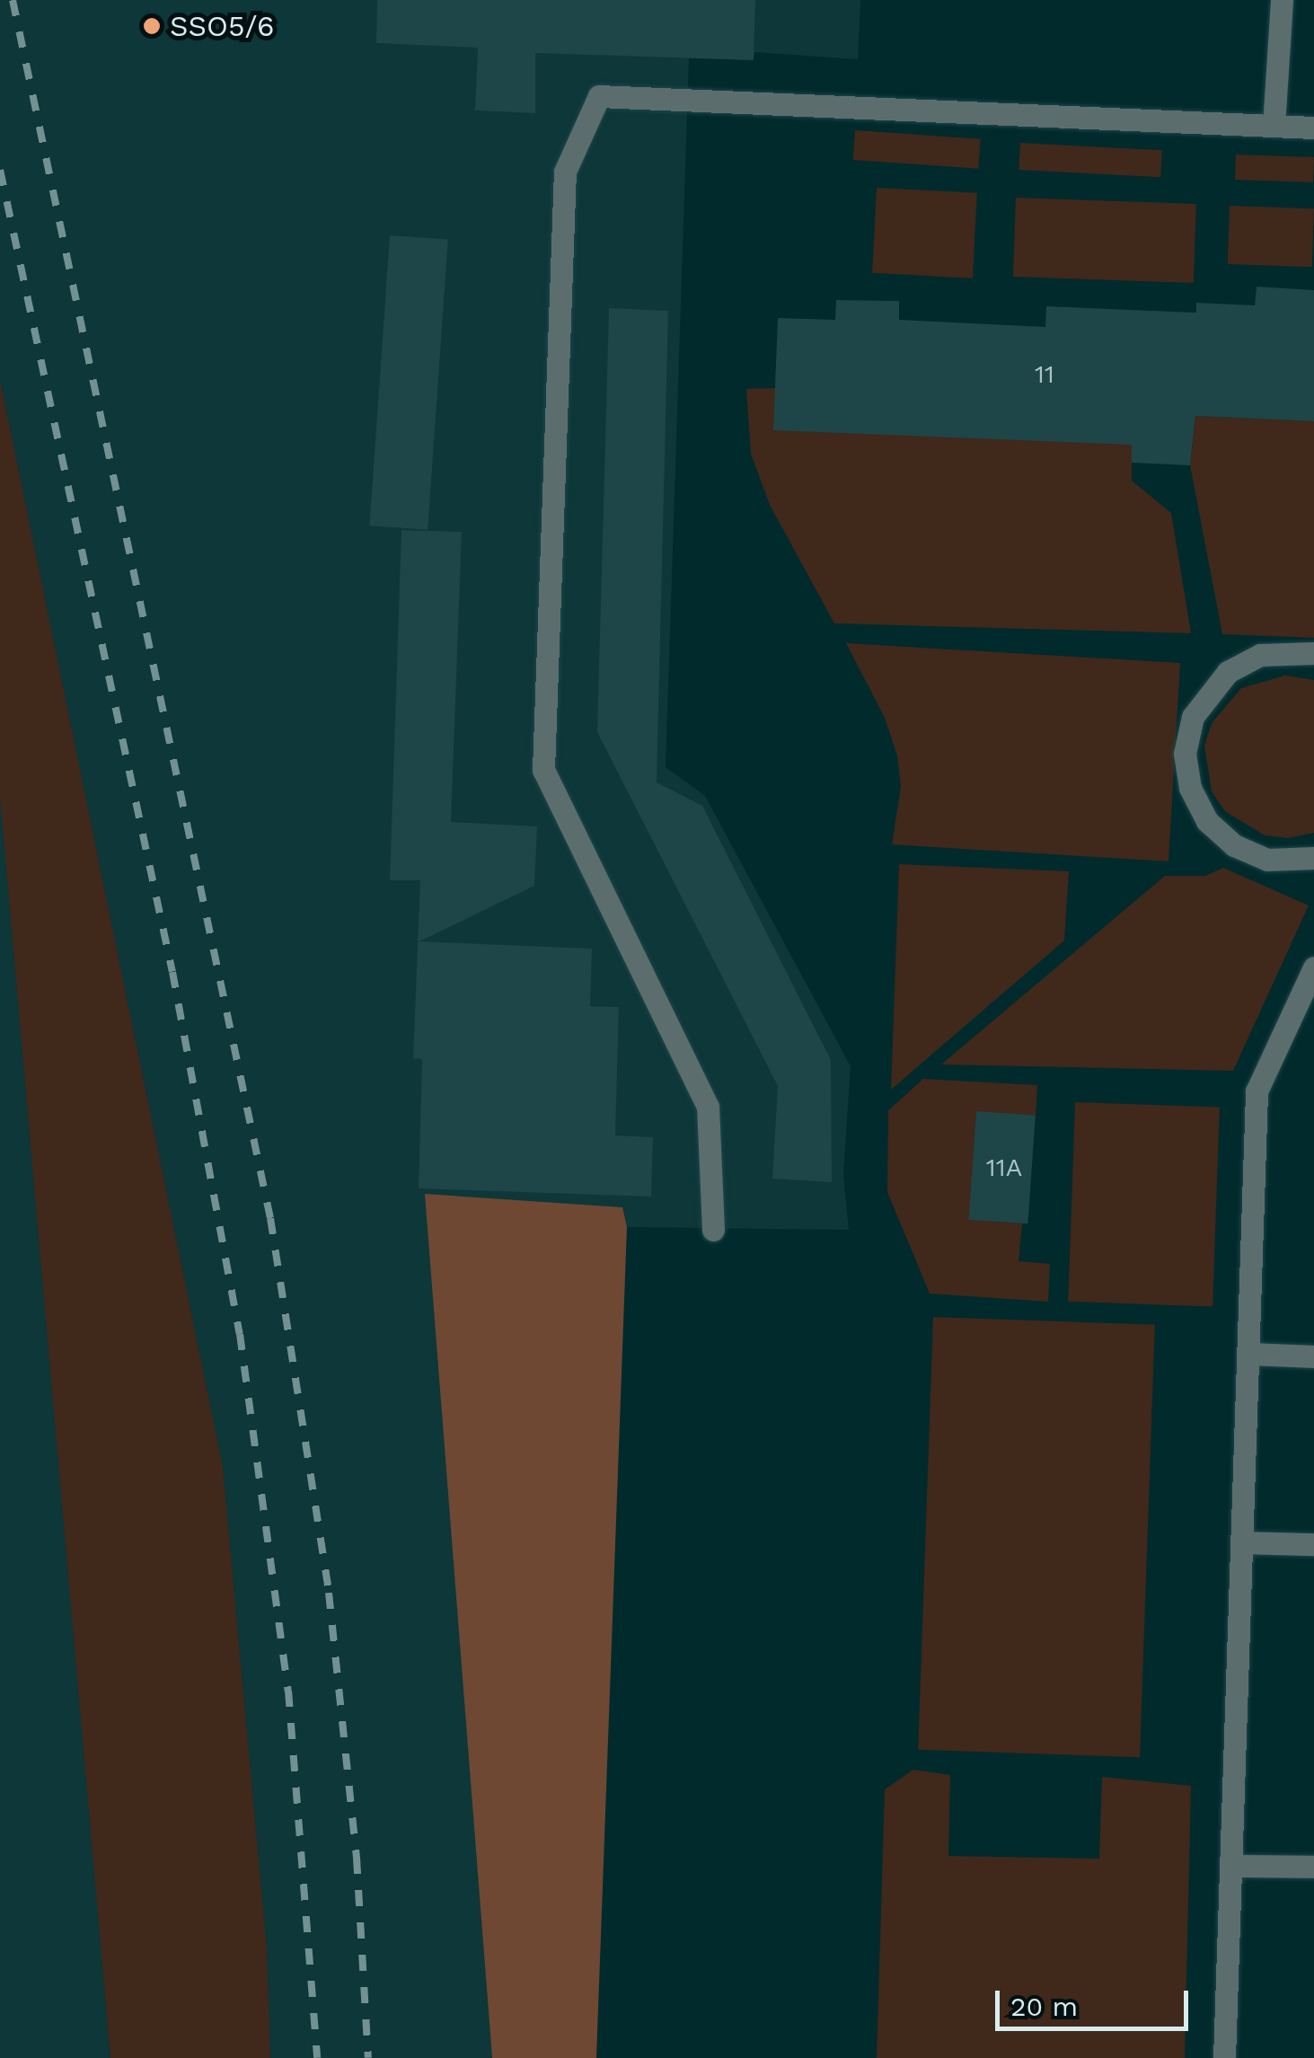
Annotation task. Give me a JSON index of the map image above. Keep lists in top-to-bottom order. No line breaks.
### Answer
{"places":["SSO5/6"],"house_numbers":["11","11A"],"scale_bar":"20 m"}
